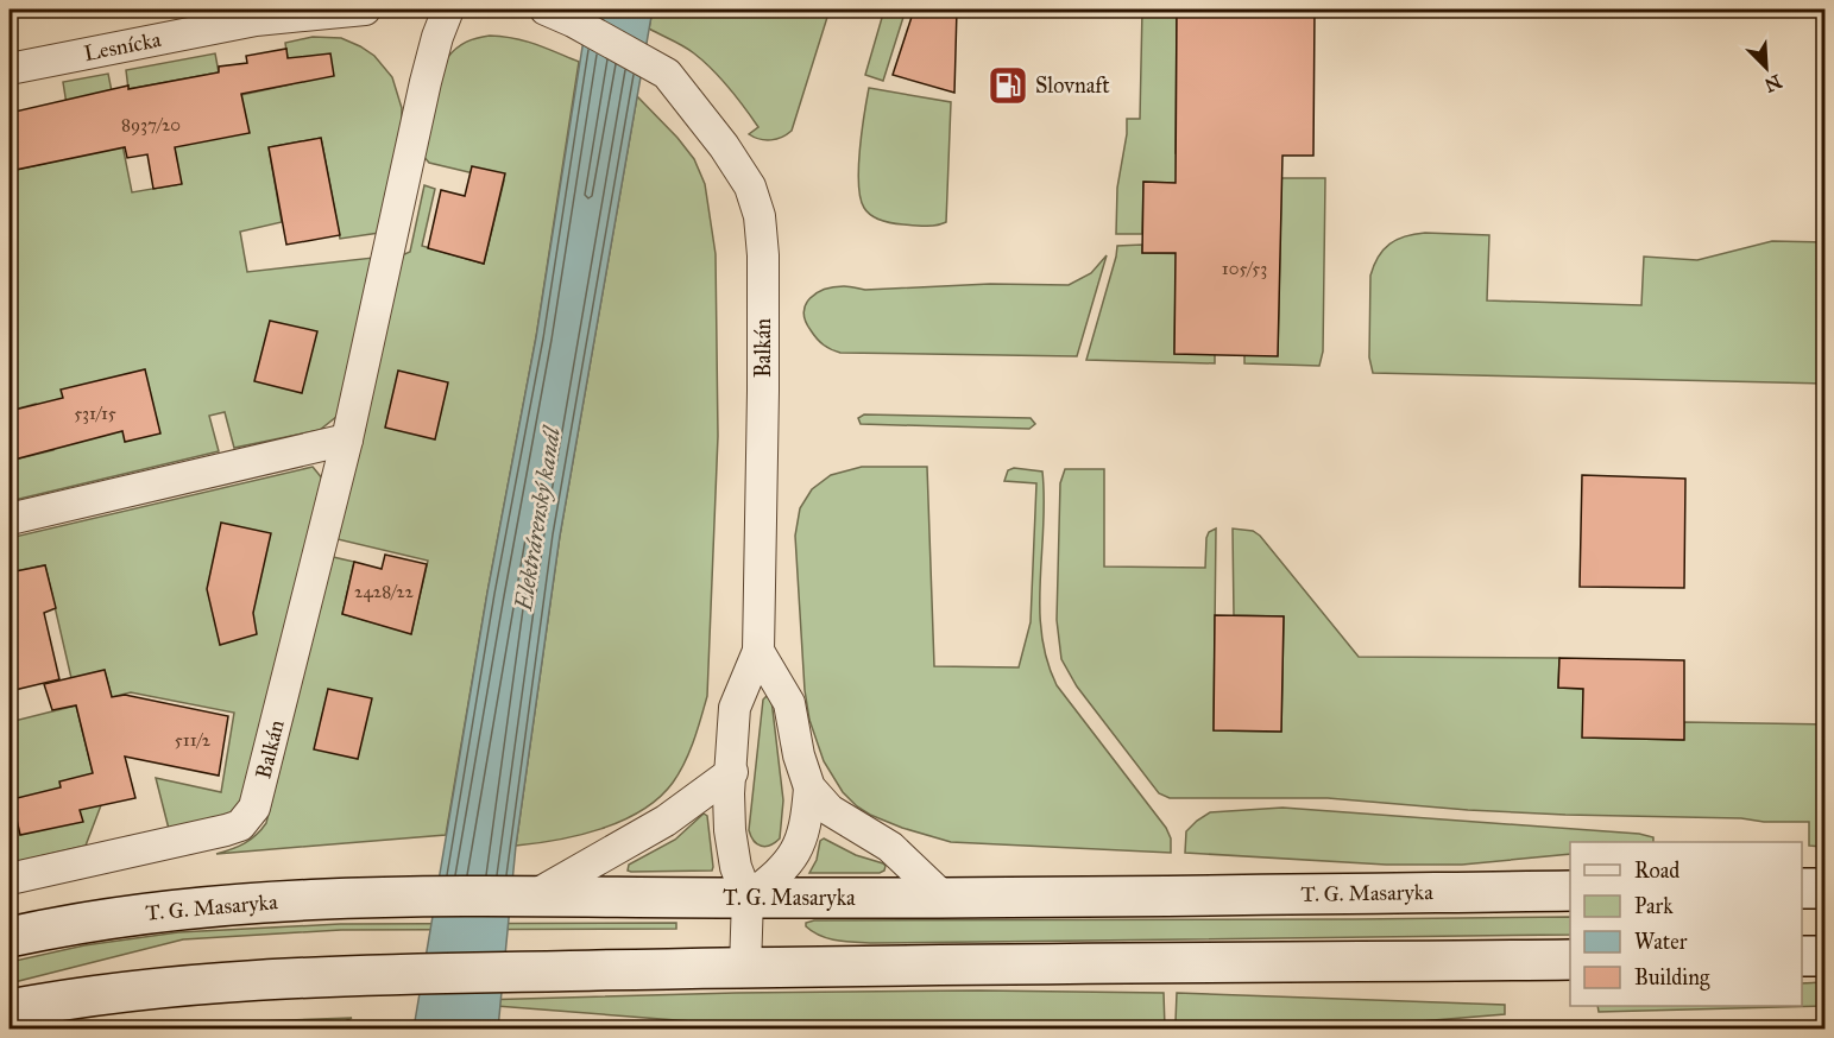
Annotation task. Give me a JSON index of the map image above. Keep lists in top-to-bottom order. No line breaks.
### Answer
{"streets":{"street":["Lesnícka","Balkán","T. G. Masaryka"]},"crossings":[["Balkán","T. G. Masaryka"]],"water":["Elektrárenský kanál"],"places":{"fuel station":["Slovnaft"]},"house_numbers":["8937/20","105/53","531/15","2428/22","511/2"],"legend":["Road","Park","Water","Building"],"north":"bottom right"}
